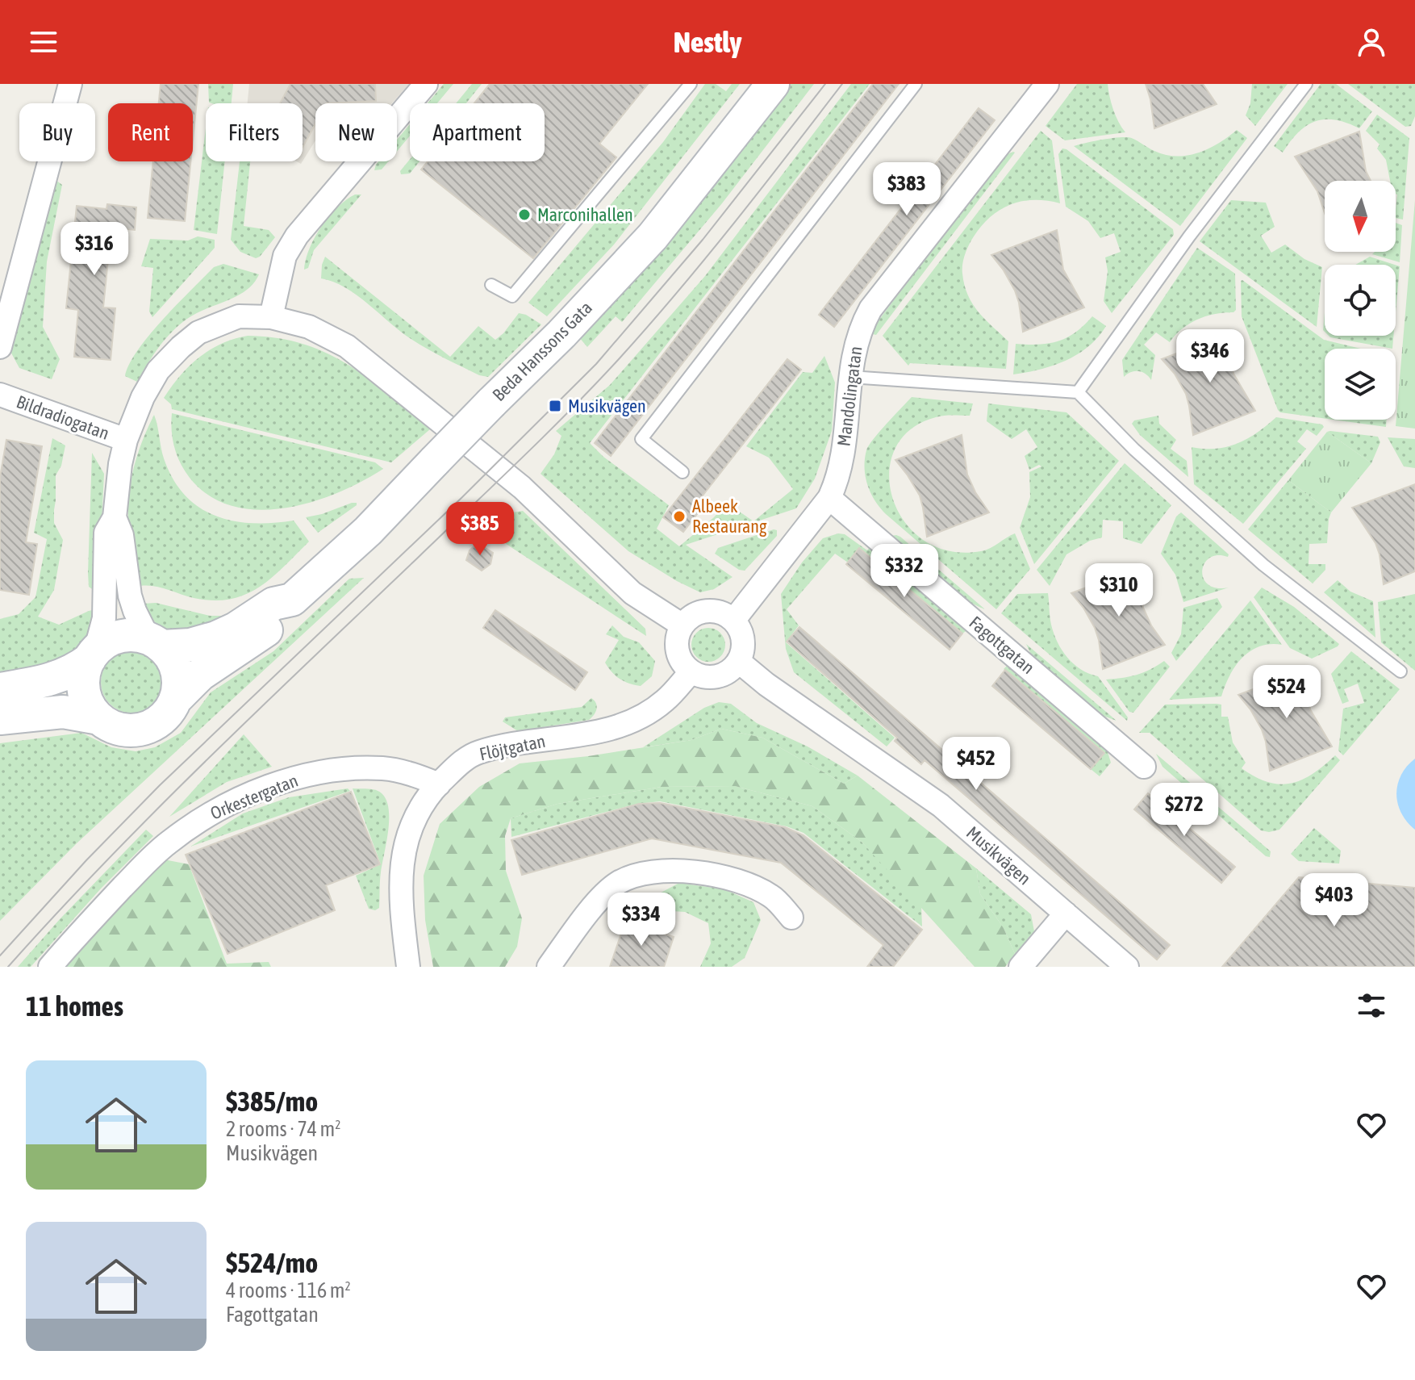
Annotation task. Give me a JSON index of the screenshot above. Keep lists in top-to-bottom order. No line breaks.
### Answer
{"streets":{"street":["Beda Hanssons Gata","Mandolingatan","Bildradiogatan","Fagottgatan","Flöjtgatan","Orkestergatan","Musikvägen"]},"crossings":[["Mandolingatan","Fagottgatan"],["Mandolingatan","Flöjtgatan"],["Mandolingatan","Musikvägen"],["Flöjtgatan","Orkestergatan"],["Flöjtgatan","Musikvägen"]],"places":{"other":["Marconihallen","Albeek Restaurang"],"transit":["Musikvägen"]},"north":"bottom","page":{"header":"Nestly","chip":["Buy","Rent","Filters","New","Apartment"],"price":["$383","$316","$346","$385","$332","$310","$524","$452","$272","$403","$334"],"heading":"11 homes","list":[{"name":"$385/mo","note":"2 rooms · 74 m² · Musikvägen"},{"name":"$524/mo","note":"4 rooms · 116 m² · Fagottgatan"}]}}
